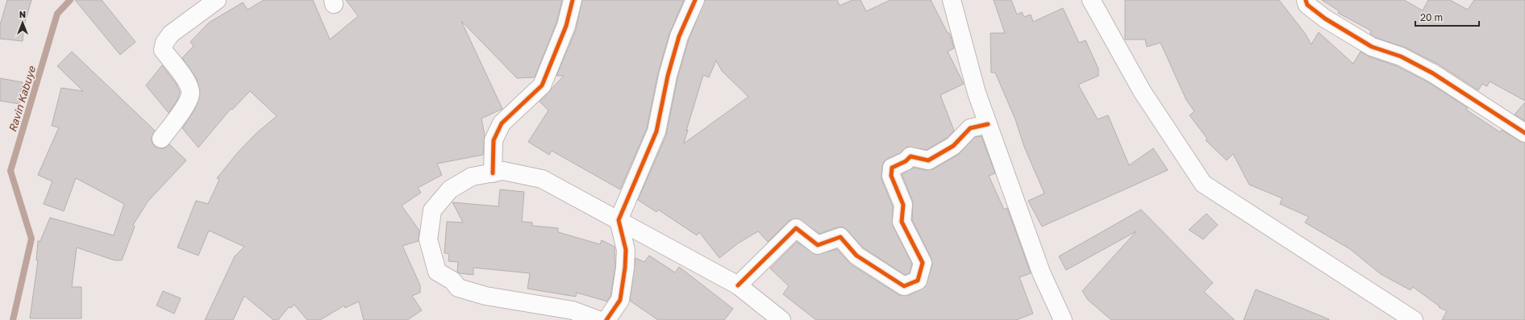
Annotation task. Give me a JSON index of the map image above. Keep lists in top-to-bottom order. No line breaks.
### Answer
{"water":["Ravin Kabuye"],"scale_bar":"20 m","north":"top"}
